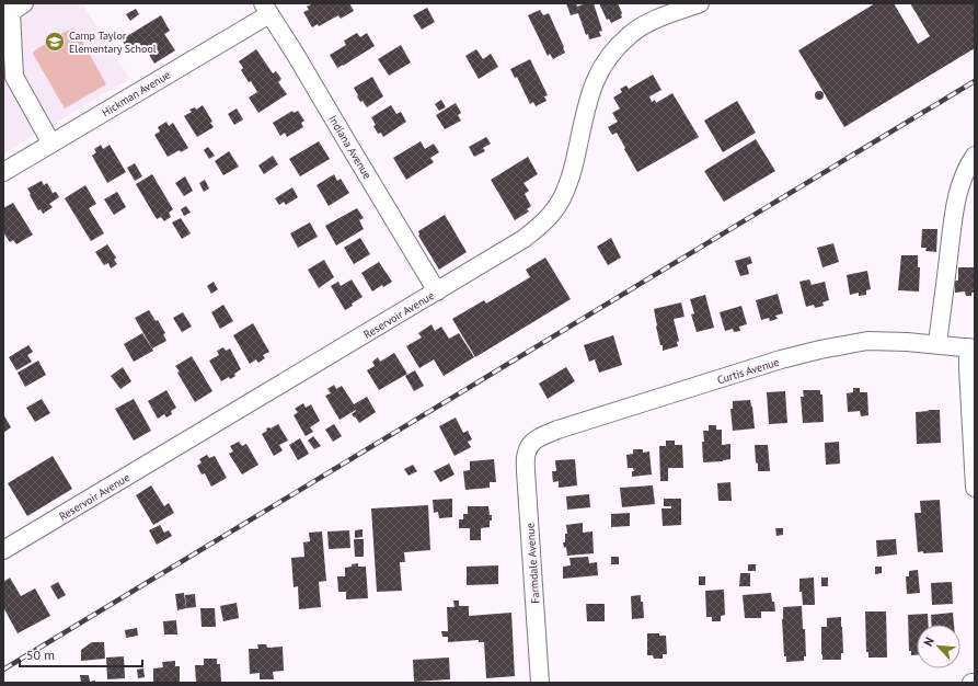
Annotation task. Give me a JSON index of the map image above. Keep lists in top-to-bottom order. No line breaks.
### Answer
{"streets":{"street":["Hickman Avenue","Indiana Avenue","Reservoir Avenue","Curtis Avenue","Farmdale Avenue"]},"crossings":[["Hickman Avenue","Indiana Avenue"],["Indiana Avenue","Reservoir Avenue"],["Curtis Avenue","Farmdale Avenue"]],"places":{"school or university":["Camp Taylor Elementary School"]},"scale_bar":"50 m","north":"top left"}
